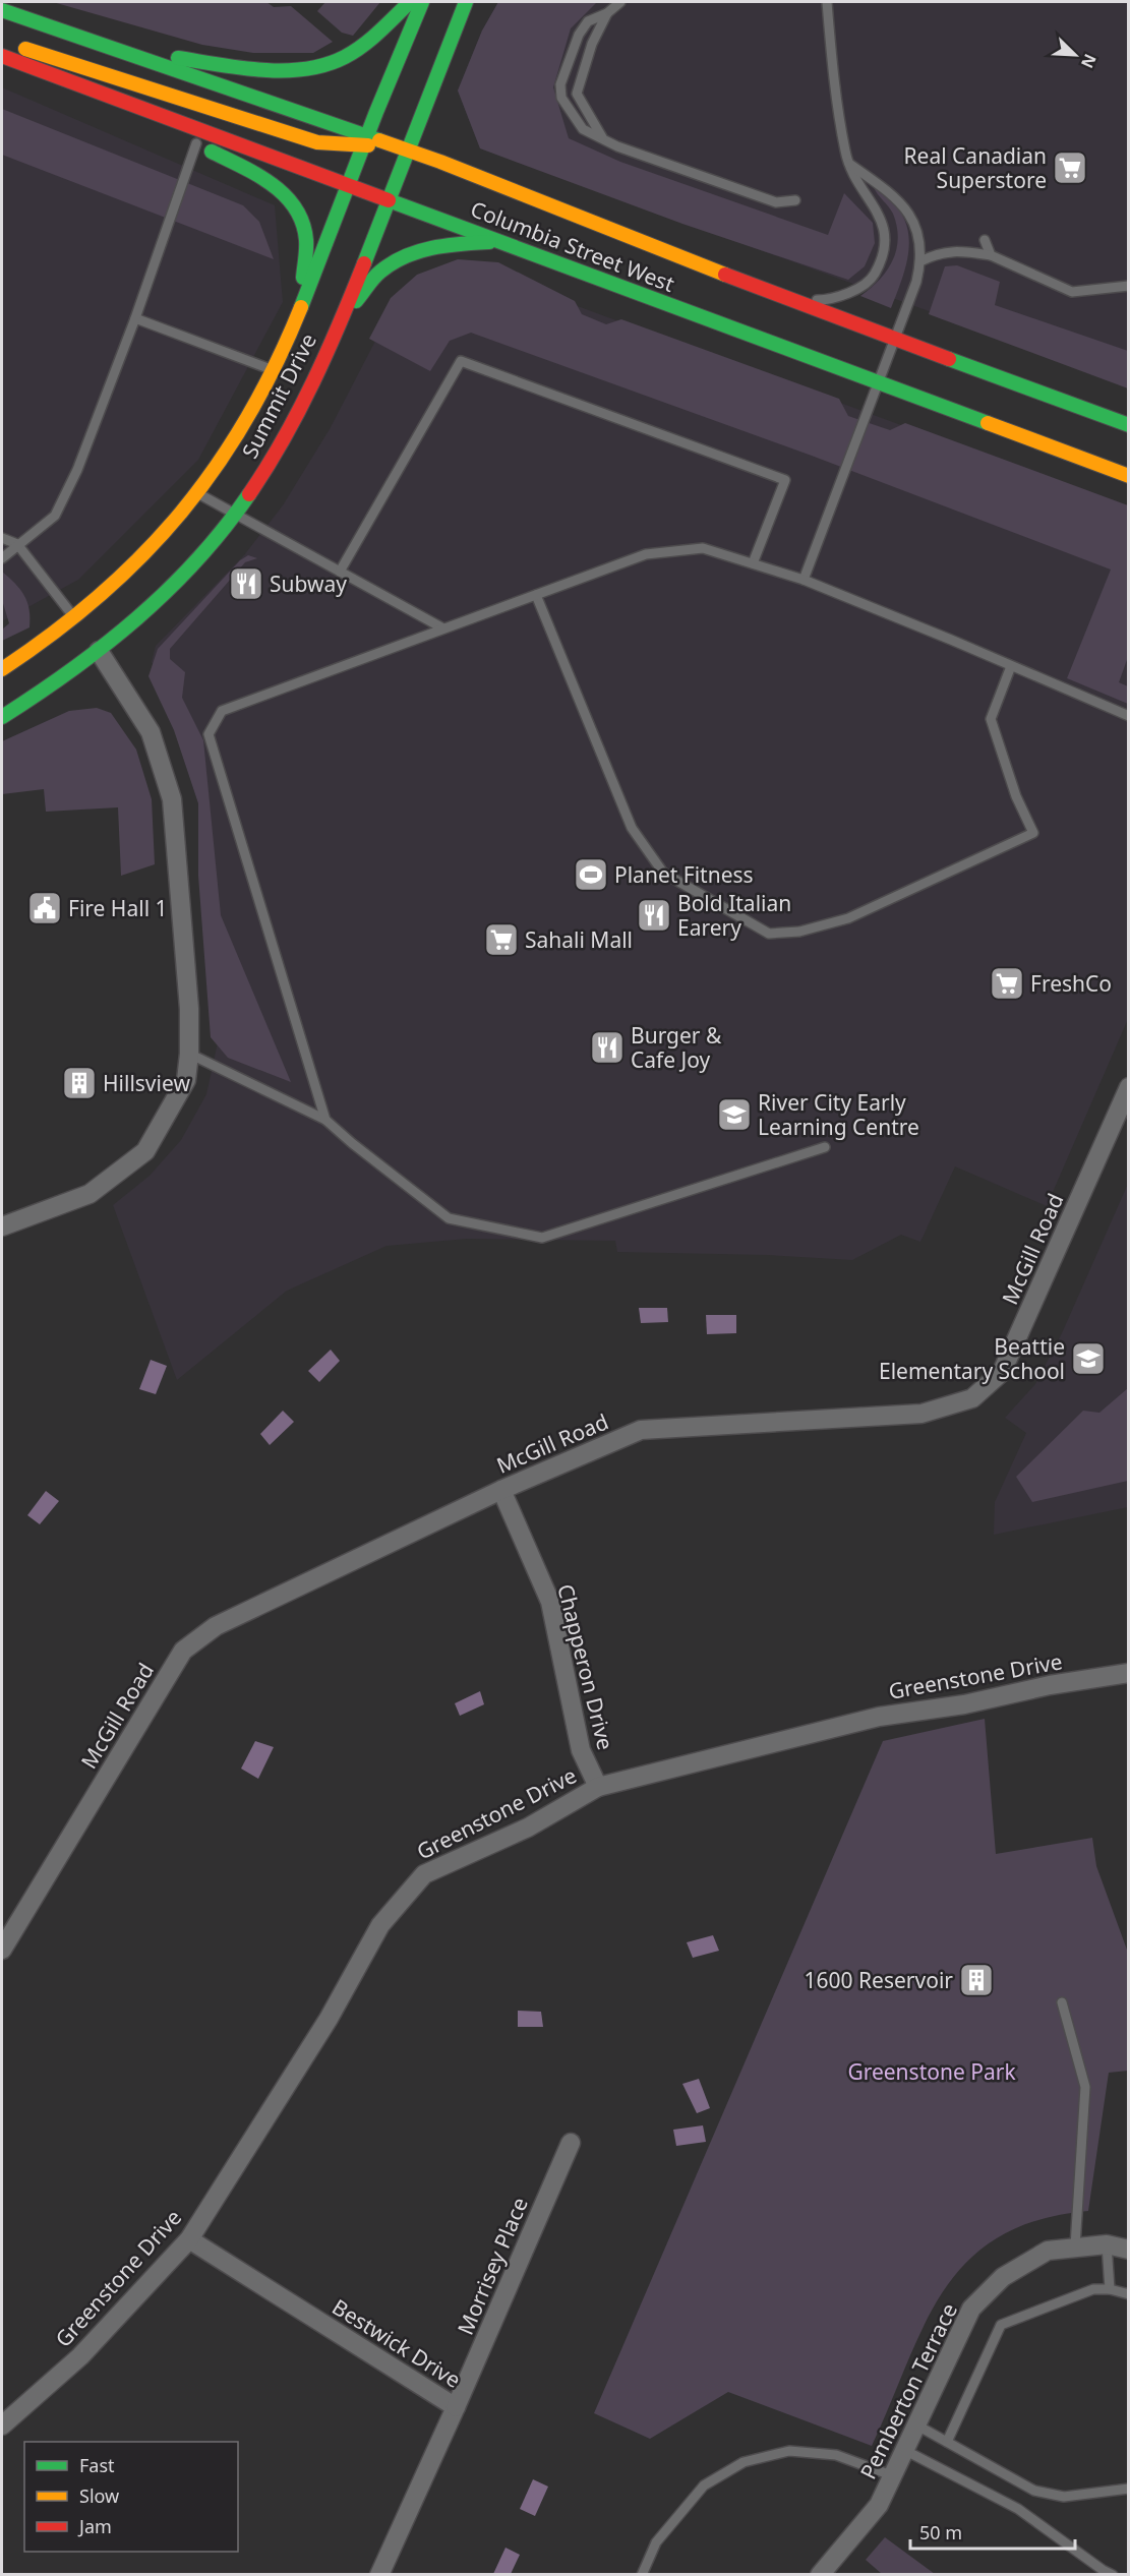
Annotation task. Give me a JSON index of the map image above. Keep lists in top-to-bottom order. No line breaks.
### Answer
{"streets":{"main road":["Columbia Street West","Summit Drive"],"street":["McGill Road","Chapperon Drive","Greenstone Drive","Morrisey Place","Bestwick Drive","Pemberton Terrace"]},"crossings":[["Columbia Street West","Summit Drive"],["McGill Road","Chapperon Drive"],["Chapperon Drive","Greenstone Drive"],["Greenstone Drive","Bestwick Drive"],["Morrisey Place","Bestwick Drive"]],"parks":["Greenstone Park"],"places":{"supermarket":["Real Canadian Superstore","Sahali Mall","FreshCo"],"restaurant":["Subway","Bold Italian Earery","Burger & Cafe Joy"],"sports":["Planet Fitness"],"public building":["Fire Hall 1"],"building":["Hillsview","1600 Reservoir"],"school or university":["River City Early Learning Centre","Beattie Elementary School"]},"legend":["Fast","Slow","Jam"],"scale_bar":"50 m","north":"bottom right"}
